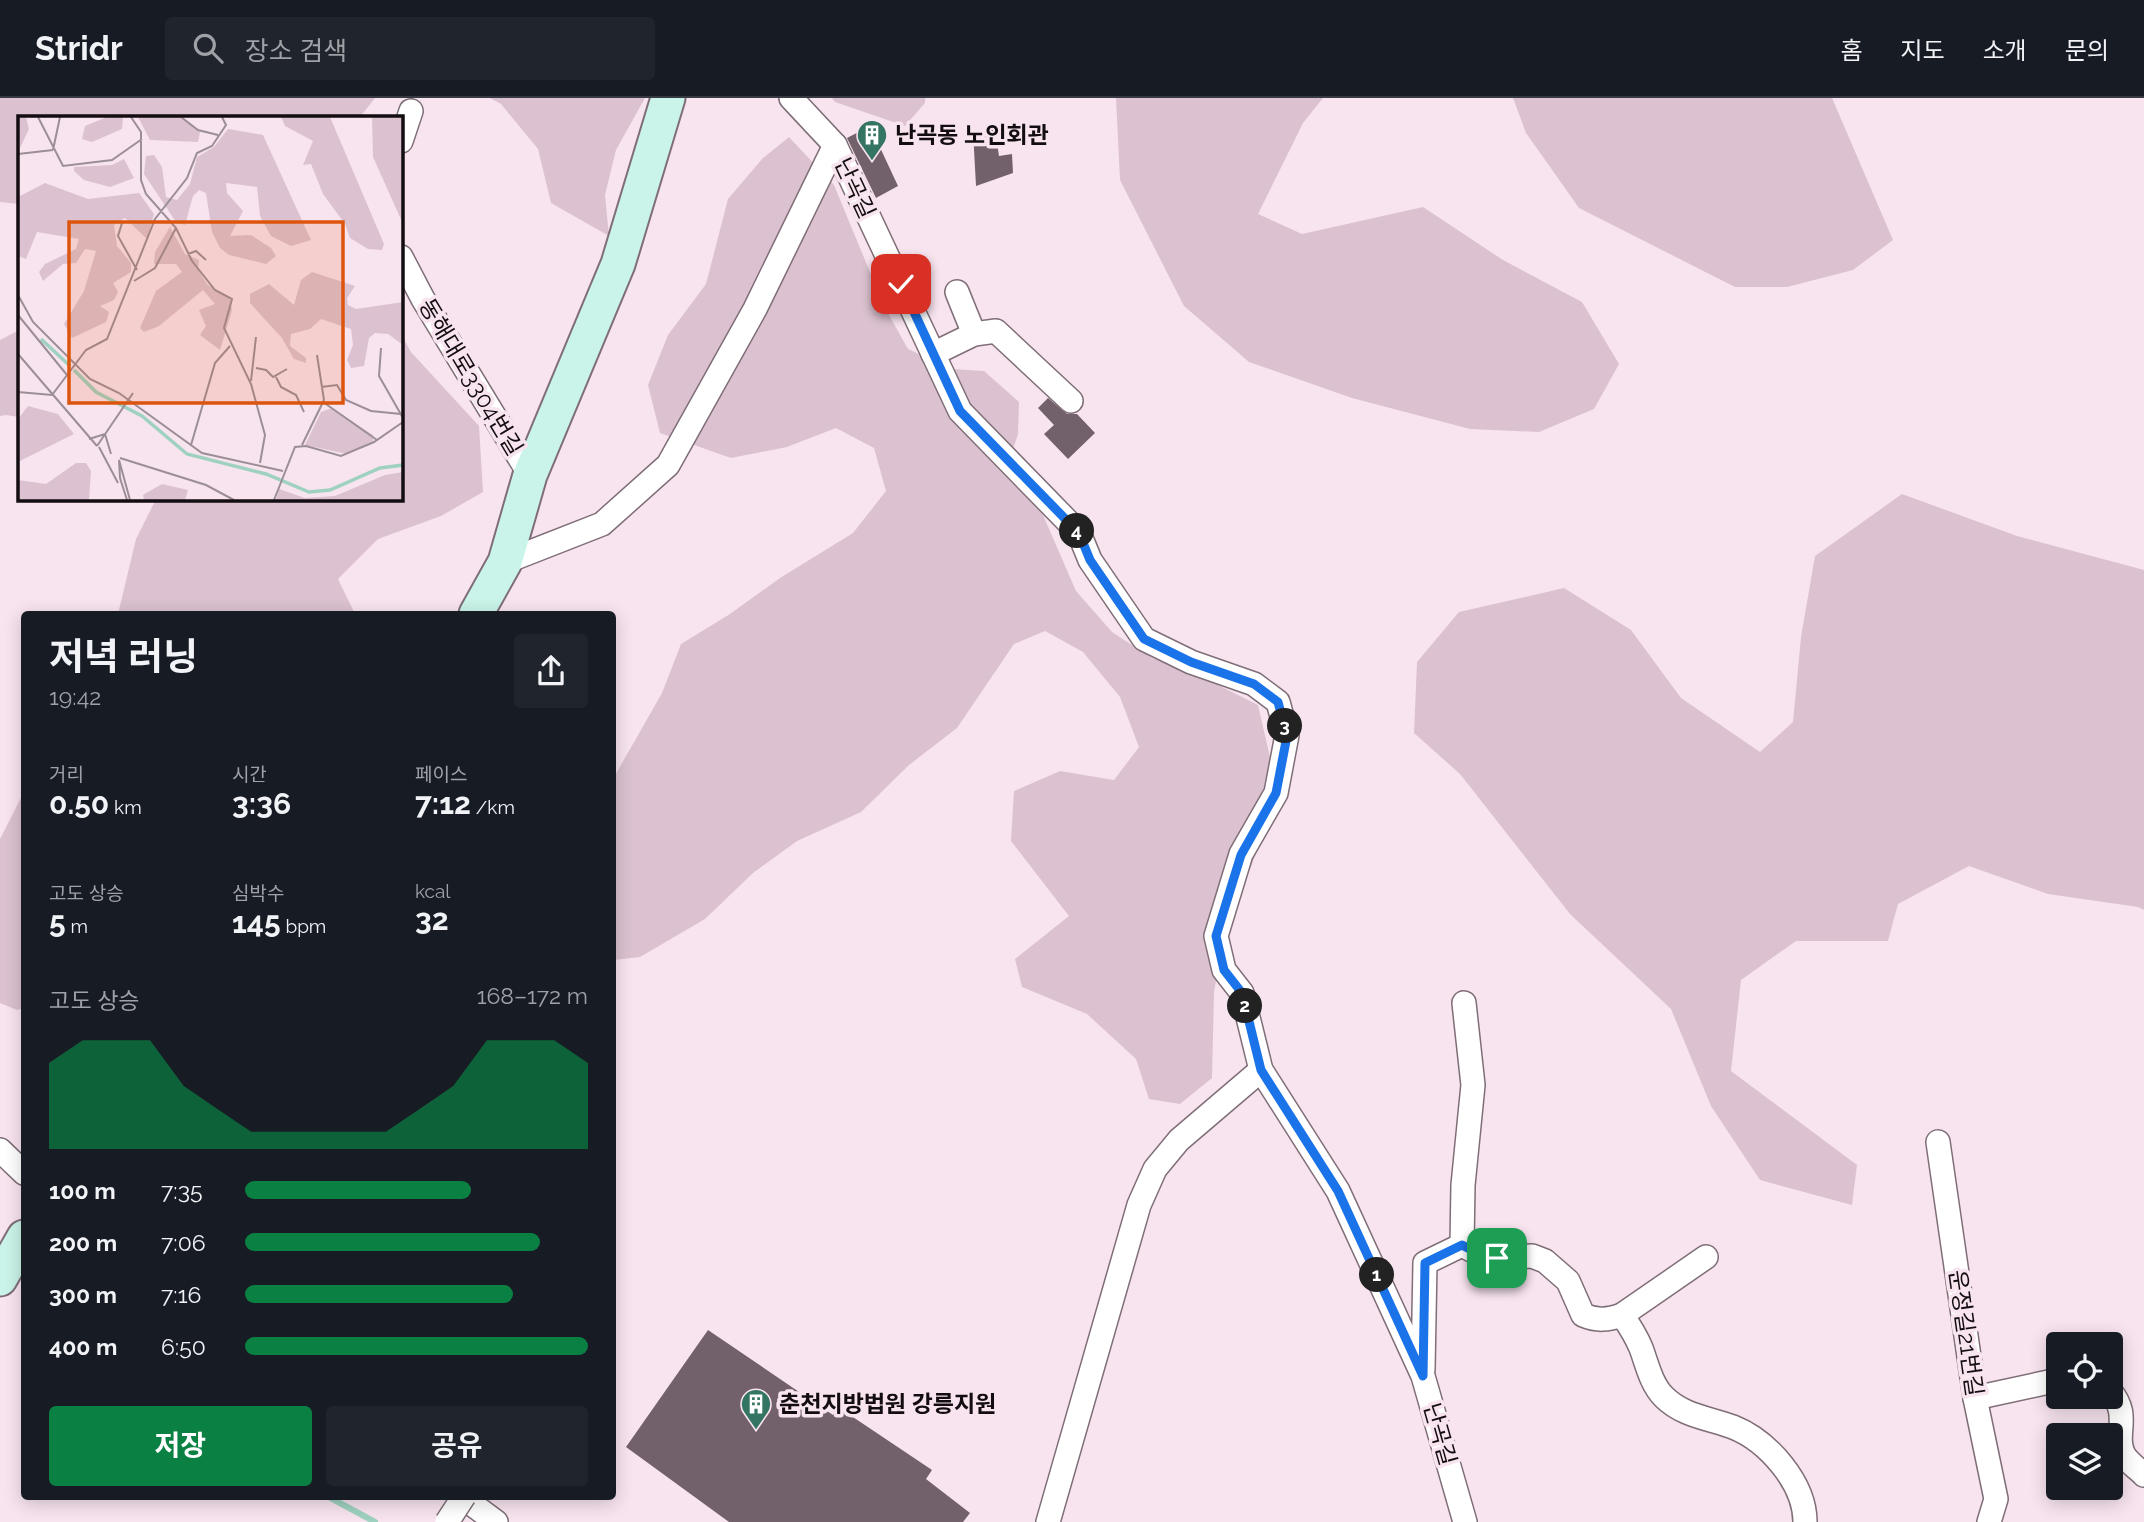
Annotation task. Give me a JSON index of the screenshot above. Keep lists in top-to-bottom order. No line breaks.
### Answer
{"streets":{"street":["난곡길","동해대로3304번길","운정길21번길"]},"places":{"building":["난곡동 노인회관","춘천지방법원 강릉지원"]},"page":{"header":"Stridr","search":"장소 검색","nav":["홈","지도","소개","문의"],"pins":["4","3","2","1"],"heading":["저녁 러닝","19:42"],"stats":[["거리","0.50 km"],["시간","3:36"],["페이스","7:12 /km"],["고도 상승","5 m"],["심박수","145 bpm"],["kcal","32"]],"chart":["고도 상승","168–172 m"],"list":[{"name":"100 m","note":"7:35"},{"name":"200 m","note":"7:06"},{"name":"300 m","note":"7:16"},{"name":"400 m","note":"6:50"}],"buttons":["저장","공유"]}}
